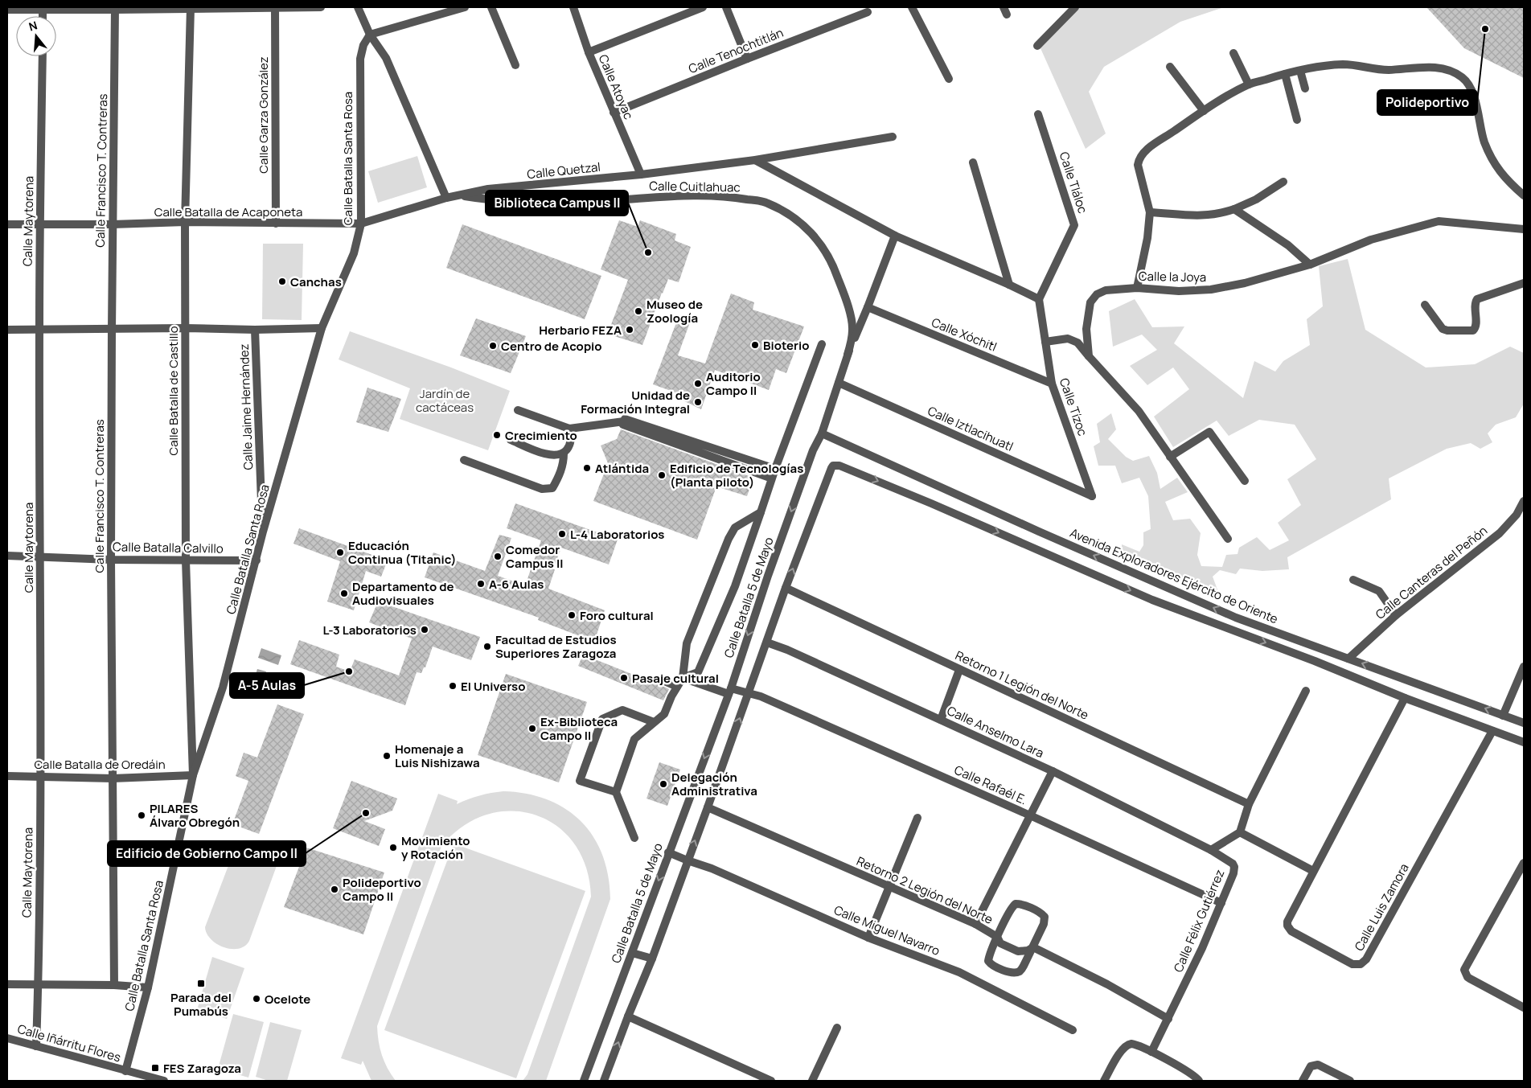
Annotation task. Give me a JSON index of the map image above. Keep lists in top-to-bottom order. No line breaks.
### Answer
{"streets":{"street":["Calle Tenochtitlán","Calle Atoyac","Calle Garza González","Calle Batalla Santa Rosa","Calle Francisco T. Contreras","Calle Quetzal","Calle Tláloc","Calle Cuitlahuac","Calle Batalla de Acaponeta","Calle Maytorena","Calle la Joya","Calle Xóchitl","Calle Batalla de Castillo","Calle Jaime Hernández","Calle Tízoc","Calle Iztlacihuatl","Calle Batalla Calvillo","Calle Canteras del Peñón","Avenida Exploradores Ejército de Oriente","Calle Batalla 5 de Mayo","Retorno 1 Legión del Norte","Calle Anselmo Lara","Calle Batalla de Oredáin","Calle Rafaél E.","Retorno 2 Legión del Norte","Calle Luis Zamora","Calle Félix Gutiérrez","Calle Miguel Navarro","Calle Iñárritu Flores"]},"crossings":[["Calle Tenochtitlán","Calle Atoyac"],["Calle Atoyac","Calle Quetzal"],["Calle Garza González","Calle Batalla de Acaponeta"],["Calle Batalla Santa Rosa","Calle Batalla de Acaponeta"],["Calle Batalla Santa Rosa","Calle Batalla de Castillo"],["Calle Batalla Santa Rosa","Calle Jaime Hernández"],["Calle Batalla Santa Rosa","Calle Batalla Calvillo"],["Calle Batalla Santa Rosa","Calle Batalla de Oredáin"],["Calle Batalla Santa Rosa","Calle Iñárritu Flores"],["Calle Francisco T. Contreras","Calle Batalla de Acaponeta"],["Calle Francisco T. Contreras","Calle Batalla Calvillo"],["Calle Francisco T. Contreras","Calle Batalla de Oredáin"],["Calle Quetzal","Calle Cuitlahuac"],["Calle Quetzal","Calle Batalla de Acaponeta"],["Calle Tláloc","Calle Tízoc"],["Calle Cuitlahuac","Calle Batalla 5 de Mayo"],["Calle Batalla de Acaponeta","Calle Maytorena"],["Calle Batalla de Acaponeta","Calle Batalla de Castillo"],["Calle Maytorena","Calle Batalla Calvillo"],["Calle Maytorena","Calle Batalla de Oredáin"],["Calle Maytorena","Calle Iñárritu Flores"],["Calle Xóchitl","Calle Tízoc"],["Calle Xóchitl","Calle Batalla 5 de Mayo"],["Calle Batalla de Castillo","Calle Batalla Calvillo"],["Calle Batalla de Castillo","Calle Batalla de Oredáin"],["Calle Tízoc","Calle Iztlacihuatl"],["Calle Iztlacihuatl","Calle Batalla 5 de Mayo"],["Calle Canteras del Peñón","Avenida Exploradores Ejército de Oriente"],["Avenida Exploradores Ejército de Oriente","Calle Batalla 5 de Mayo"],["Calle Batalla 5 de Mayo","Calle Rafaél E."],["Calle Batalla 5 de Mayo","Calle Miguel Navarro"],["Calle Anselmo Lara","Calle Félix Gutiérrez"],["Calle Rafaél E.","Calle Félix Gutiérrez"]],"parks":["Jardín de cactáceas"],"places":{"other":["Polideportivo","Biblioteca Campus II","Canchas","Museo de Zoología","Herbario FEZA","Bioterio","Centro de Acopio","Auditorio Campo II","Unidad de Formación Integral","Crecimiento","Atlántida","Edificio de Tecnologías (Planta piloto)","L-4 Laboratorios","Educación Continua (Titanic)","Comedor Campus II","A-6 Aulas","Departamento de Audiovisuales","Foro cultural","L-3 Laboratorios","Facultad de Estudios Superiores Zaragoza","A-5 Aulas","Pasaje cultural","El Universo","Ex-Biblioteca Campo II","Homenaje a Luis Nishizawa","Delegación Administrativa","Edificio de Gobierno Campo II","PILARES Álvaro Obregón","Movimiento y Rotación","Polideportivo Campo II","Ocelote"],"transit":["Parada del Pumabús","FES Zaragoza"]},"north":"top"}
